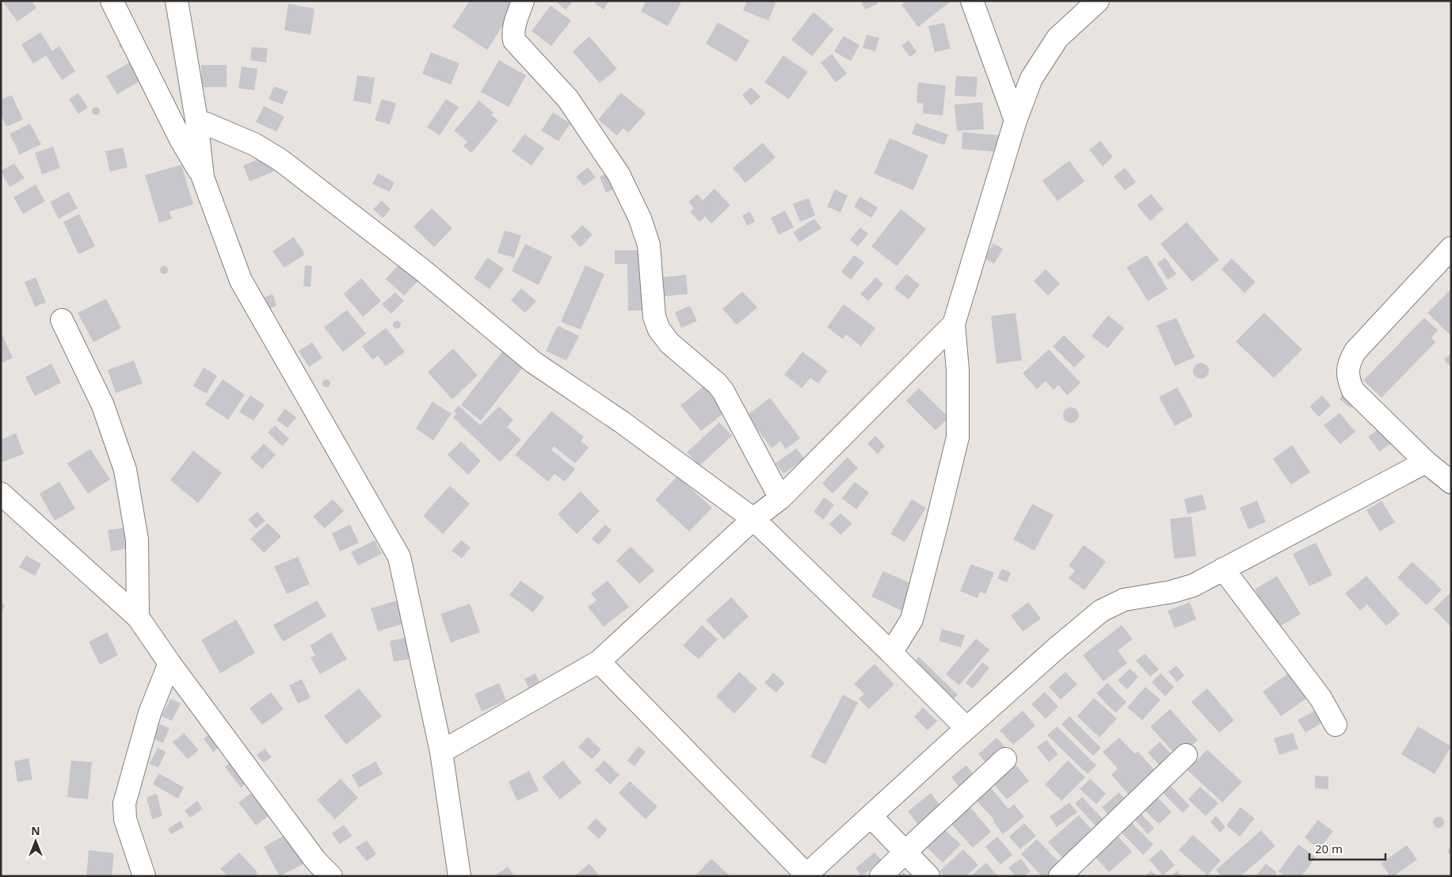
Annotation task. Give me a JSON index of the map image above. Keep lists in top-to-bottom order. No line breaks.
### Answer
{"scale_bar":"20 m","north":"top"}
